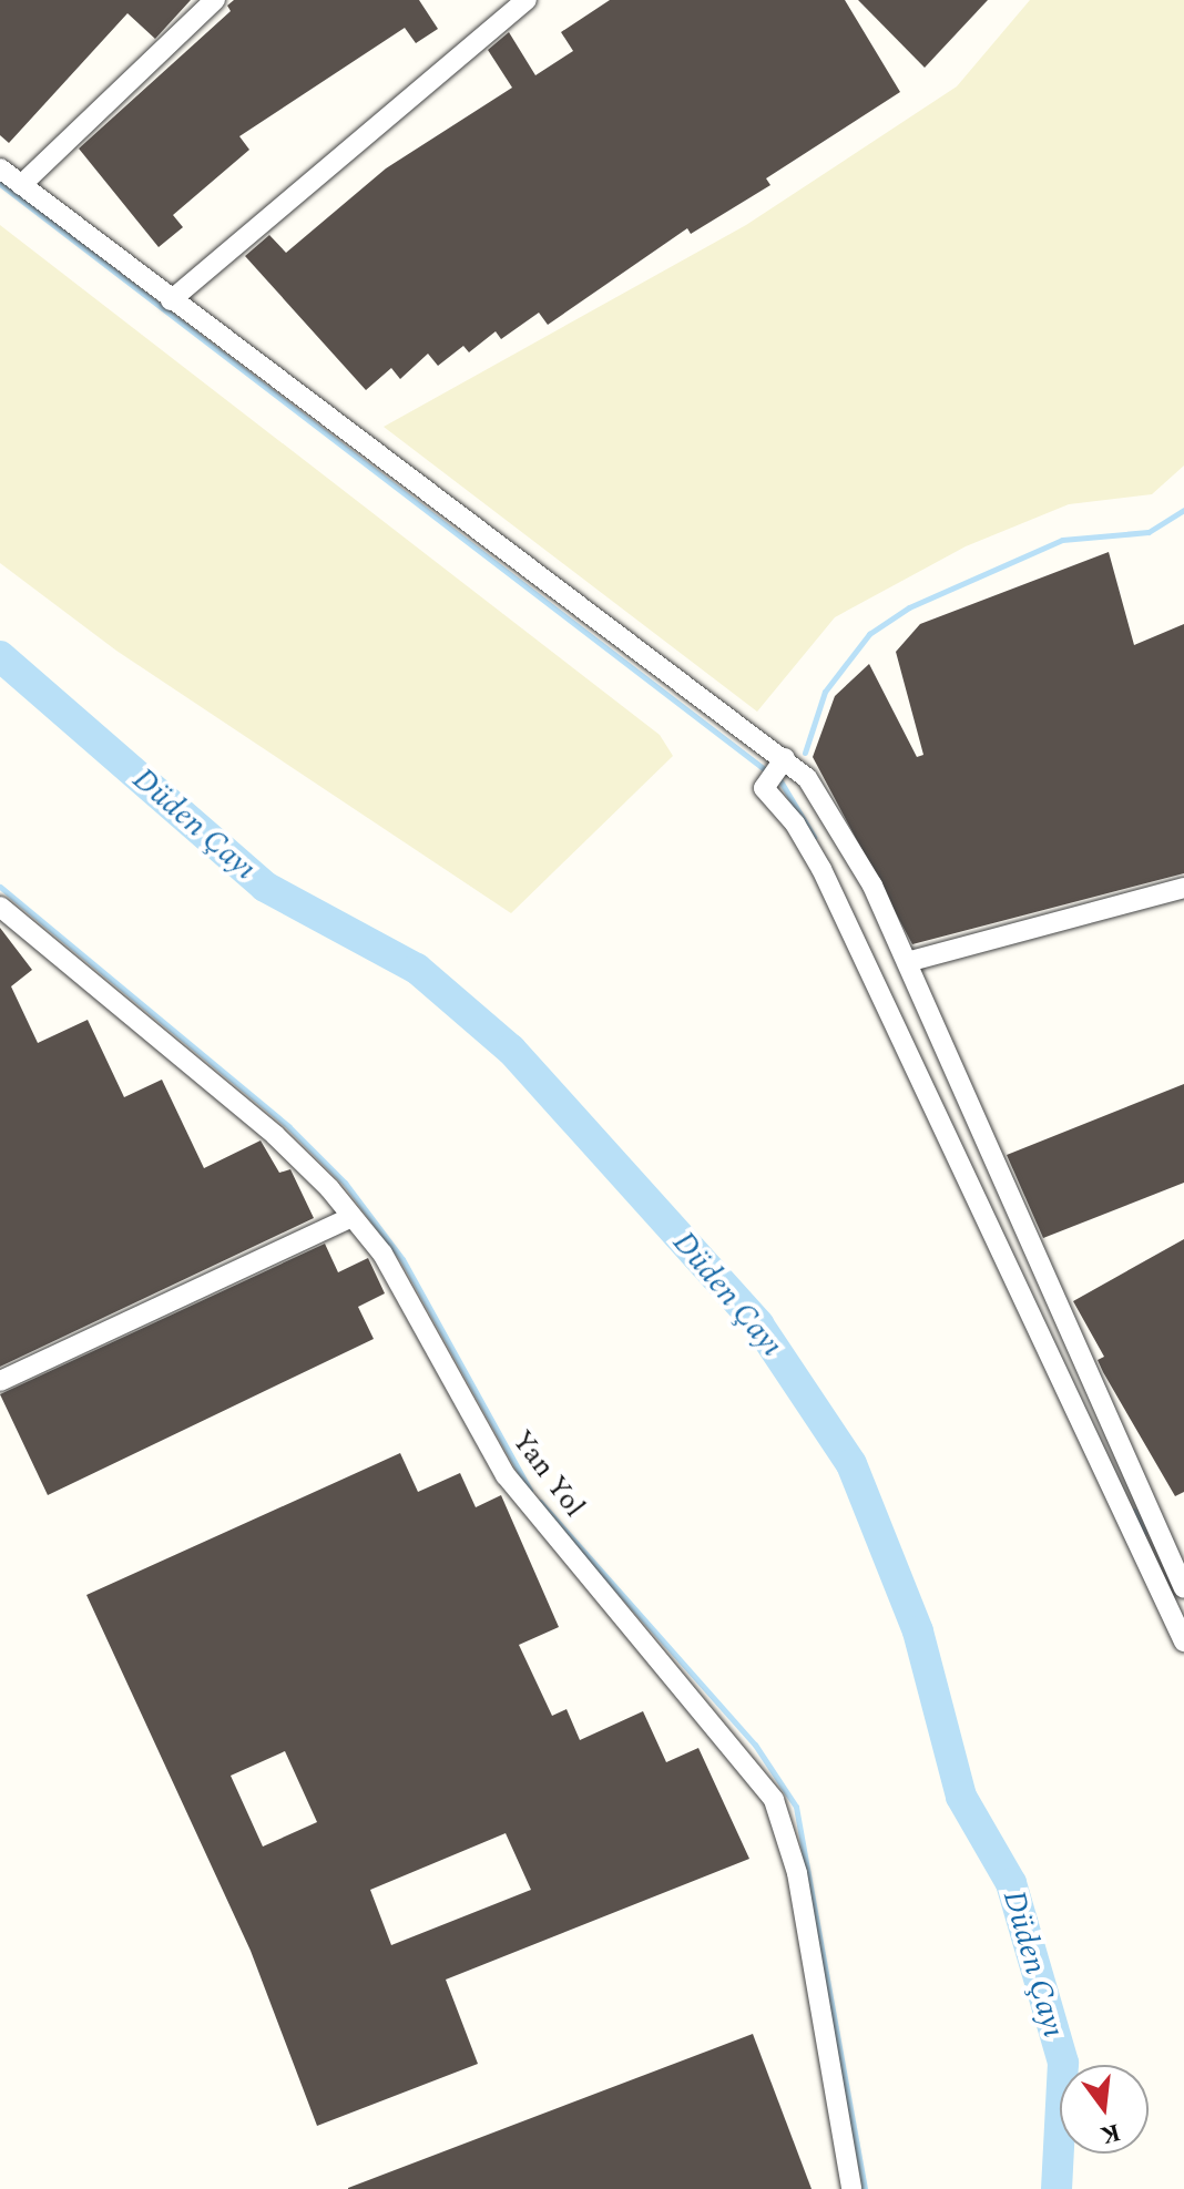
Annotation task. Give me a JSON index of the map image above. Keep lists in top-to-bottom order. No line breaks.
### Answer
{"streets":{"street":["Yan Yol"]},"water":["Düden Çayı"],"north":"bottom"}
